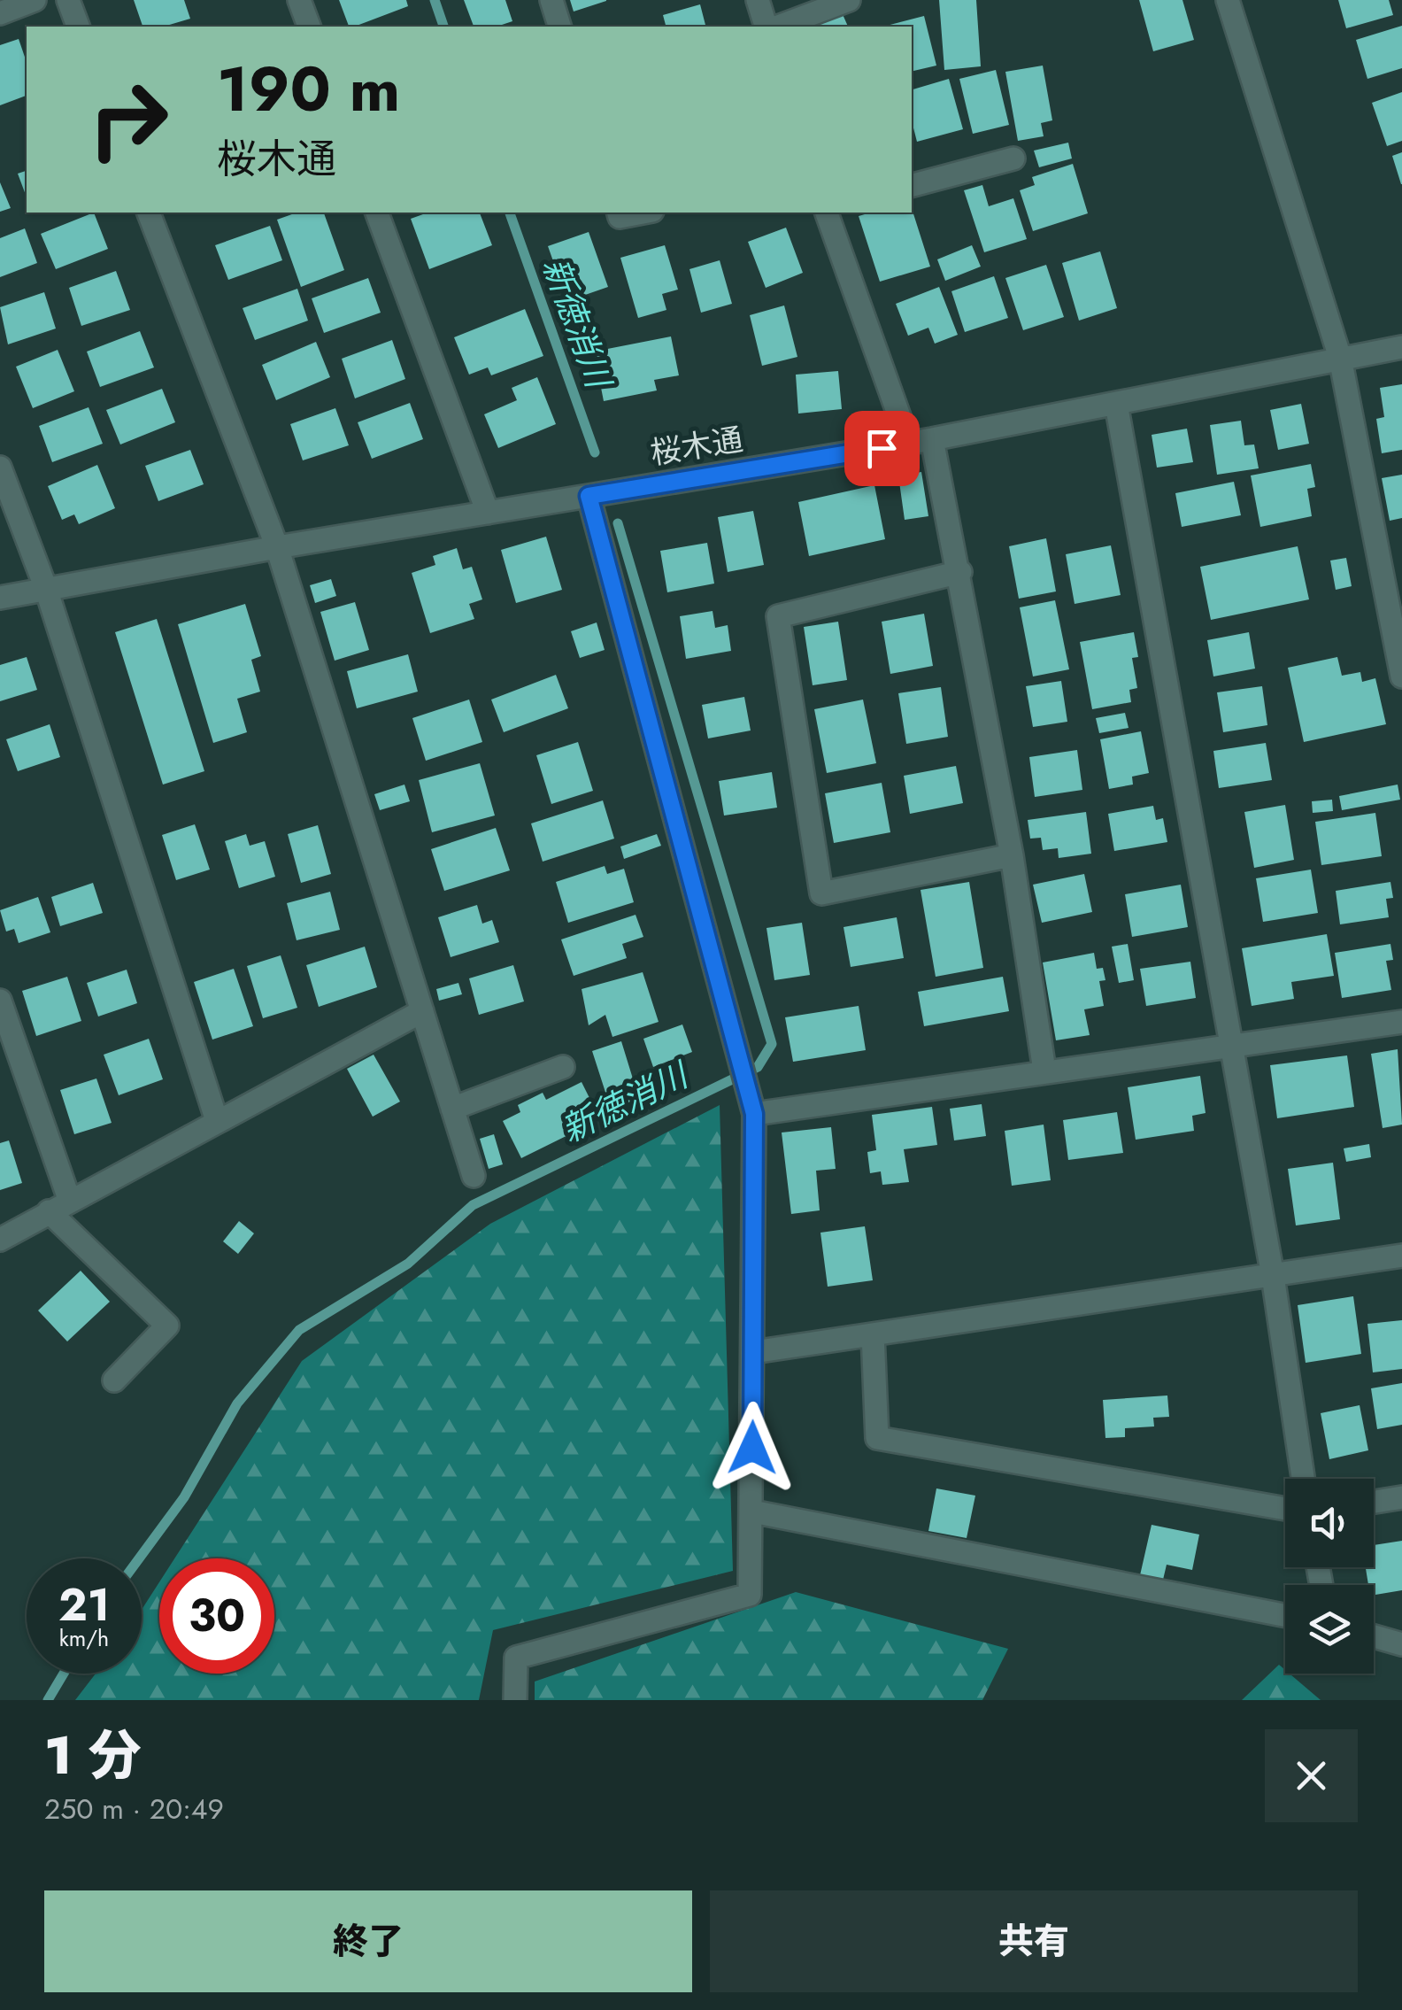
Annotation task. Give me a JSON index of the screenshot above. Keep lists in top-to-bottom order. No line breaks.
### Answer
{"streets":{"street":["桜木通"]},"water":["新徳消川"],"page":{"turn":["190 m","桜木通"],"speed":"21 km/h","limit":"30","heading":["1 分","250 m · 20:49"],"buttons":["終了","共有"]}}
